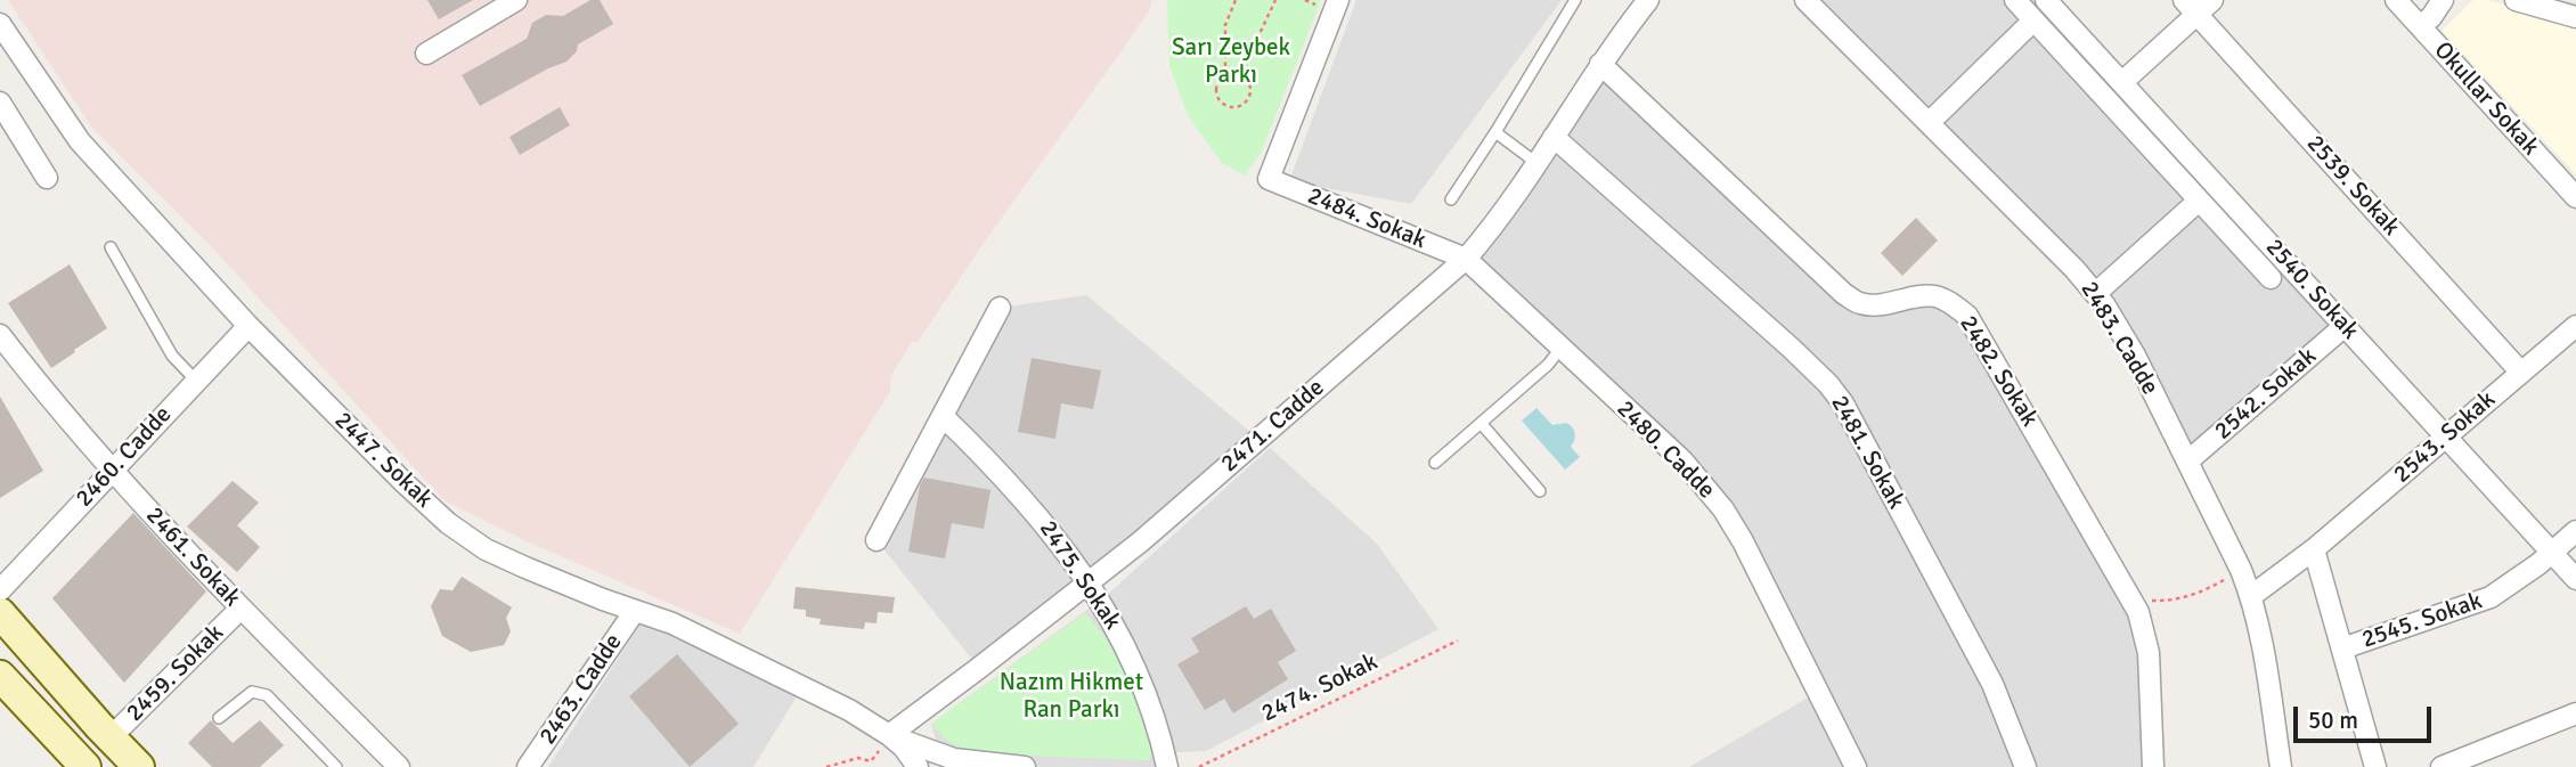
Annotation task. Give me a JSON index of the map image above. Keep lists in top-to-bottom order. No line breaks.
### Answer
{"streets":{"street":["Okullar Sokak","2539. Sokak","2484. Sokak","2540. Sokak","2483. Cadde","2482. Sokak","2542. Sokak","2471. Cadde","2543. Sokak","2480. Cadde","2481. Sokak","2460. Cadde","2447. Sokak","2461. Sokak","2475. Sokak","2545. Sokak","2459. Sokak","2463. Cadde"],"path":["2474. Sokak"]},"crossings":[["2539. Sokak","2543. Sokak"],["2484. Sokak","2471. Cadde"],["2484. Sokak","2480. Cadde"],["2540. Sokak","2542. Sokak"],["2540. Sokak","2543. Sokak"],["2540. Sokak","2545. Sokak"],["2483. Cadde","2542. Sokak"],["2483. Cadde","2543. Sokak"],["2482. Sokak","2471. Cadde"],["2471. Cadde","2480. Cadde"],["2471. Cadde","2481. Sokak"],["2471. Cadde","2447. Sokak"],["2471. Cadde","2475. Sokak"],["2460. Cadde","2447. Sokak"],["2460. Cadde","2461. Sokak"],["2447. Sokak","2463. Cadde"],["2461. Sokak","2459. Sokak"]],"parks":["Sarı Zeybek Parkı","Nazım Hikmet Ran Parkı"],"scale_bar":"50 m"}
